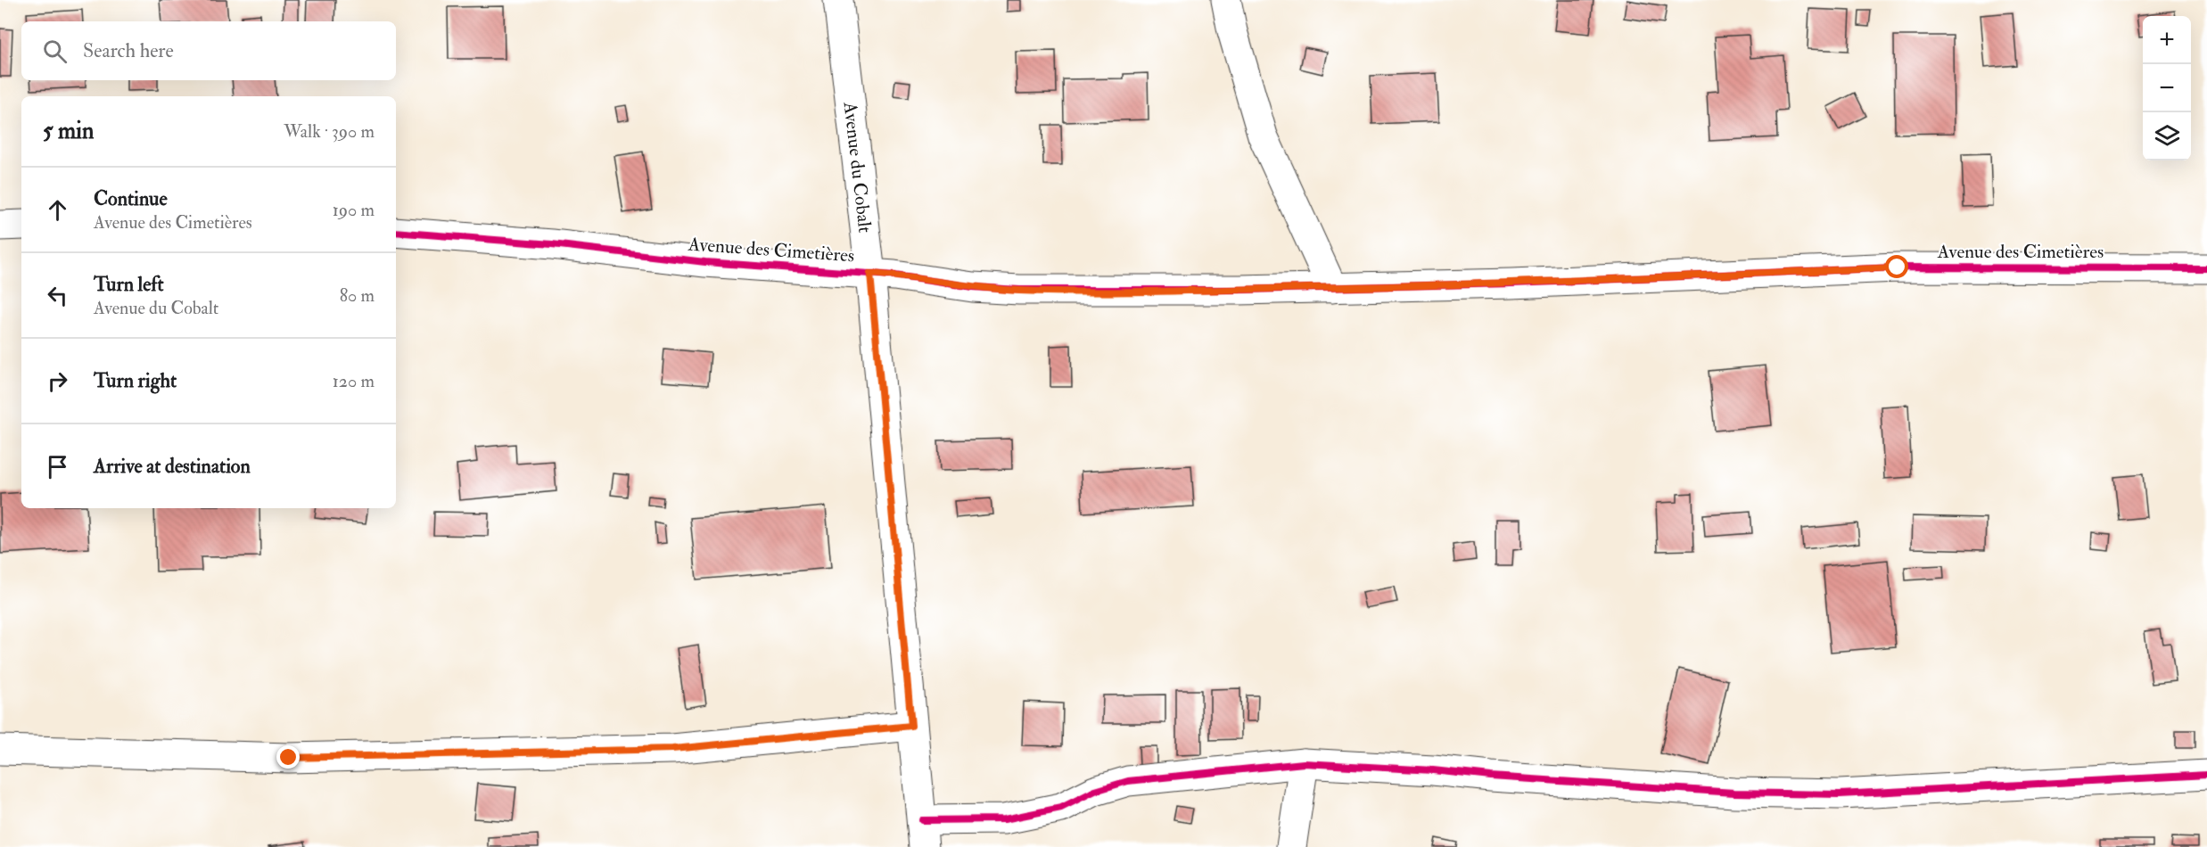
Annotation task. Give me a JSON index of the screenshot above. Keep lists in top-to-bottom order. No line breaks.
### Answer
{"streets":{"street":["Avenue du Cobalt","Avenue des Cimetières"]},"crossings":[["Avenue du Cobalt","Avenue des Cimetières"]],"page":{"map_buttons":["+","−"],"search":"Search here","heading":["5 min","Walk · 390 m"],"list":[["Continue","Avenue des Cimetières","190 m"],["Turn left","Avenue du Cobalt","80 m"],["Turn right","120 m"],"Arrive at destination"]}}
